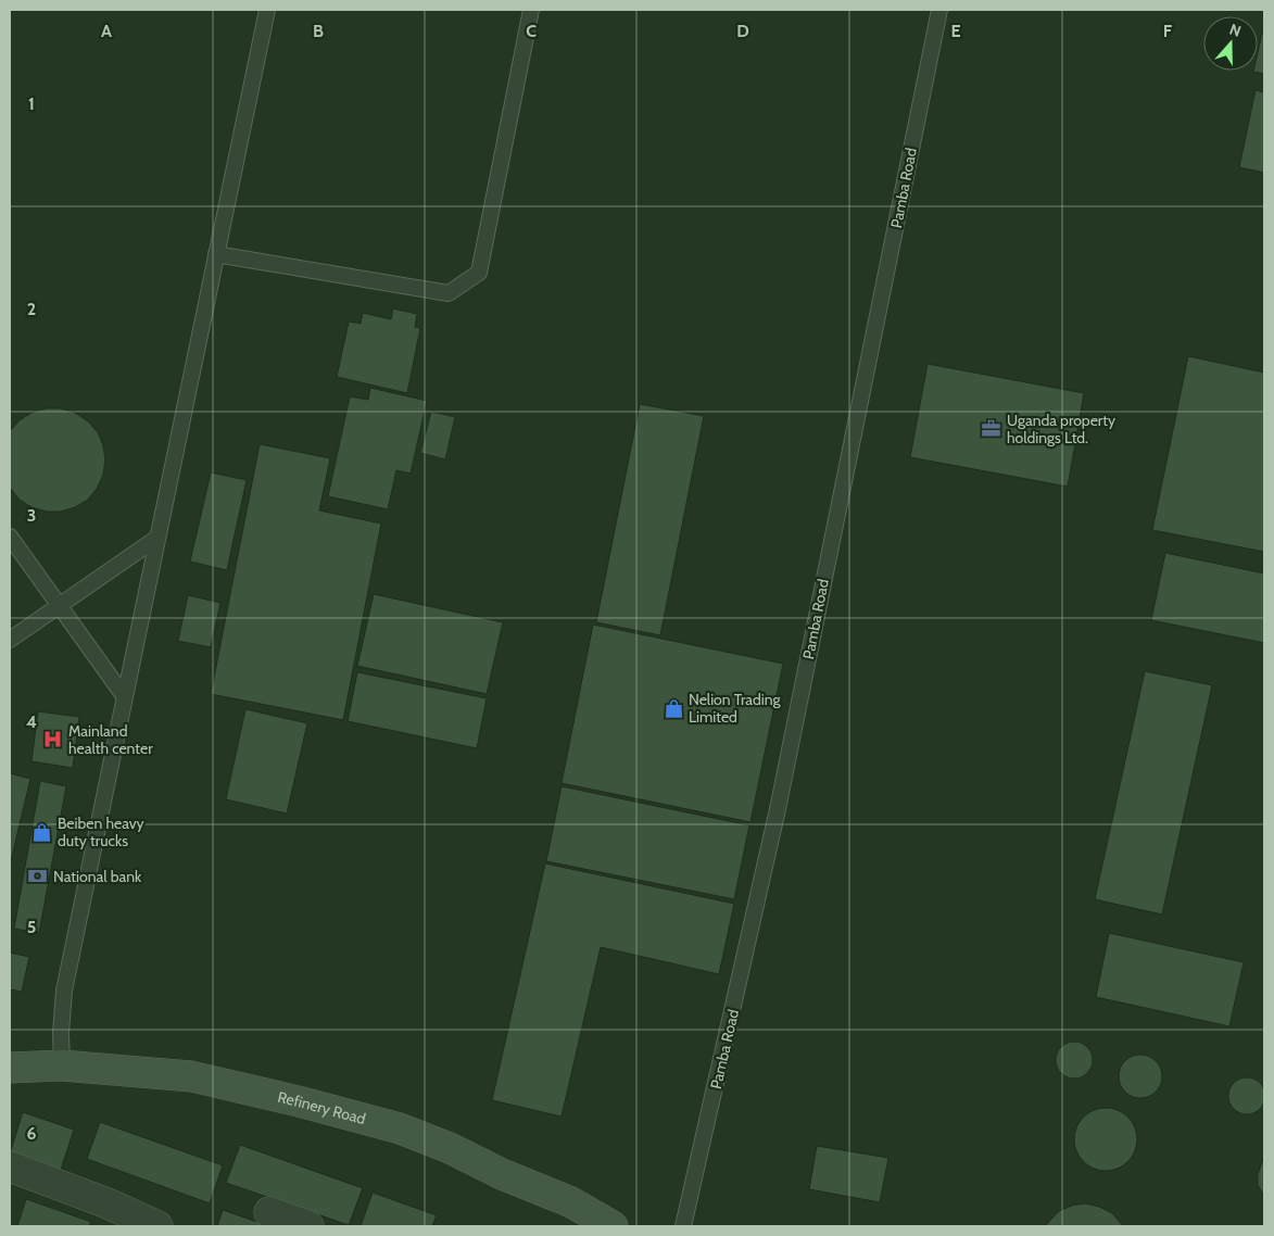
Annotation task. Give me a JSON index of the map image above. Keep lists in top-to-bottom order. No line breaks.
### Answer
{"streets":{"main road":["Refinery Road"],"lane":["Pamba Road"]},"places":{"office":["Uganda property holdings Ltd."],"shop":["Nelion Trading Limited","Beiben heavy duty trucks"],"hospital":["Mainland health center"],"bank":["National bank"]},"north":"top","grid":{"columns":["A","B","C","D","E","F"],"rows":["1","2","3","4","5","6"]}}
